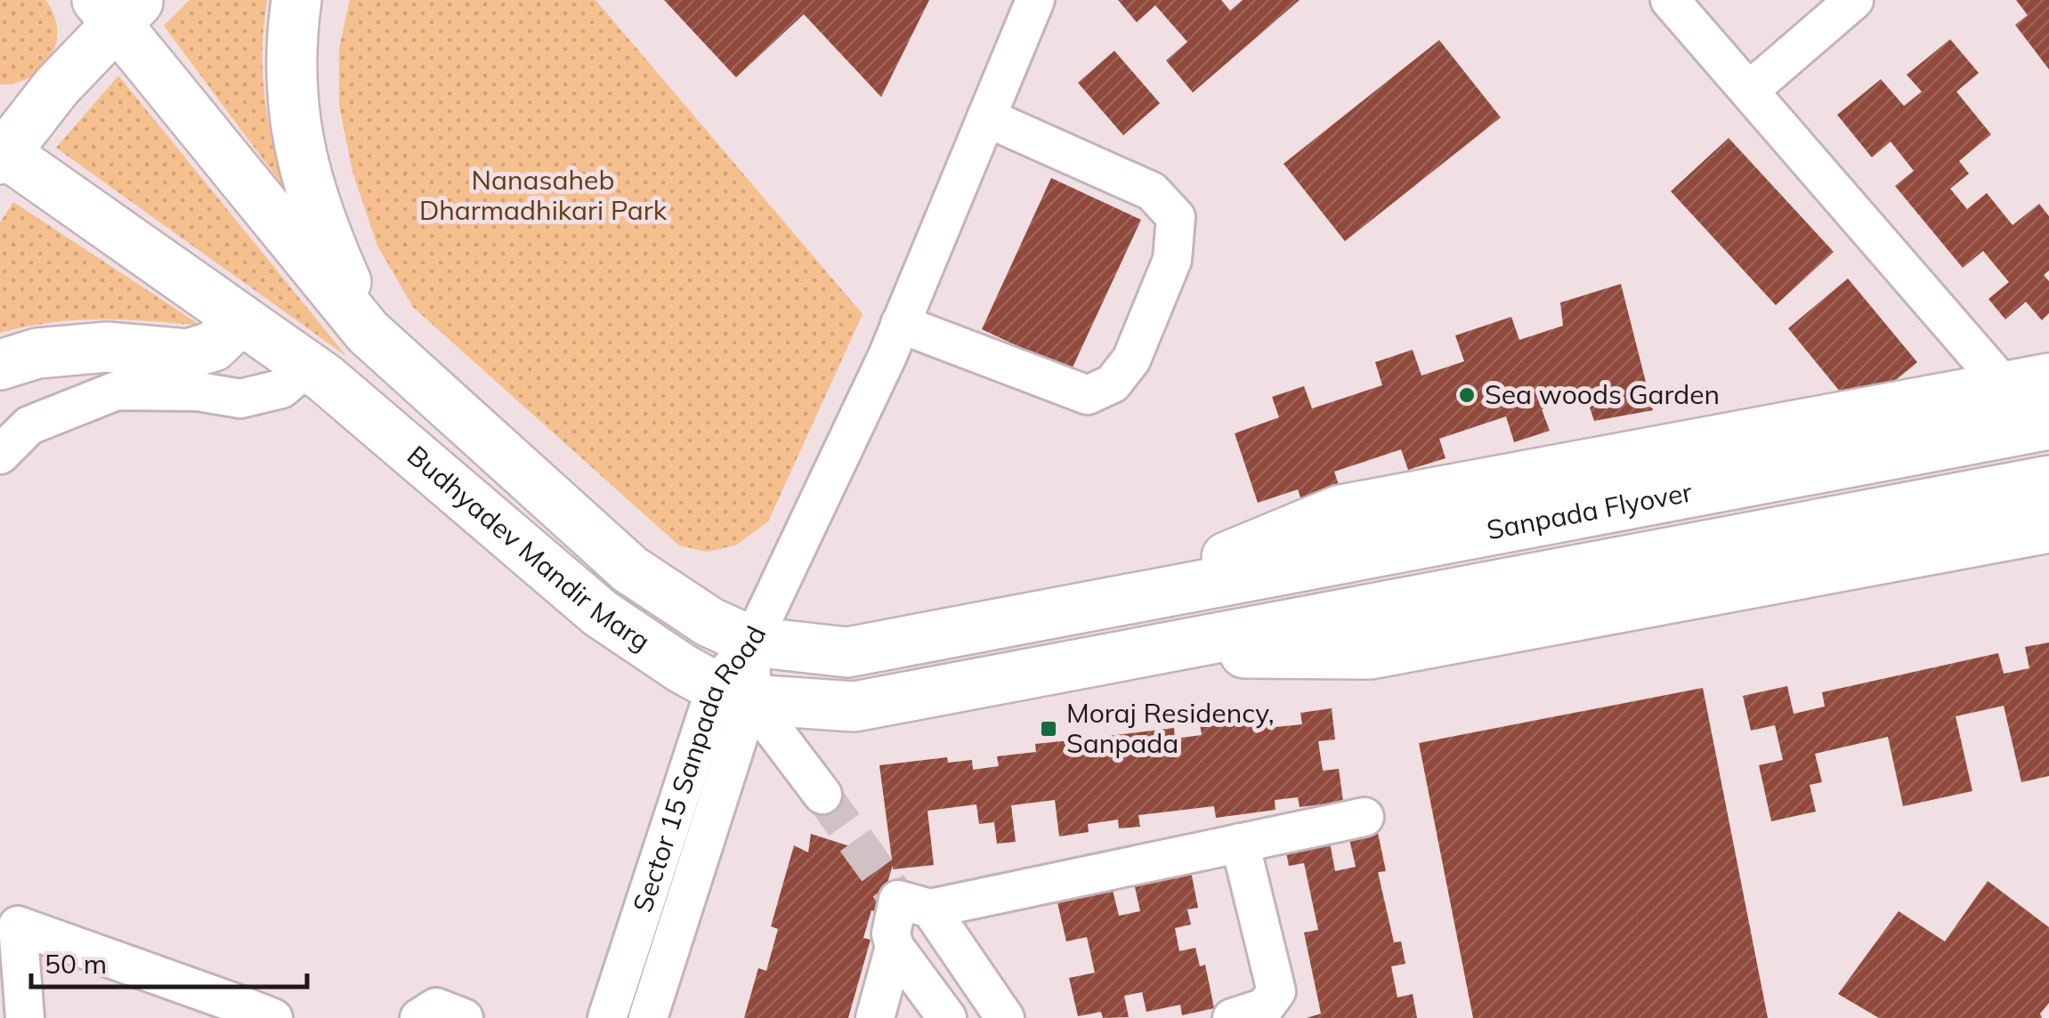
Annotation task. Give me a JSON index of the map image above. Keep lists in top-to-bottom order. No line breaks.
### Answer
{"streets":{"main road":["Sanpada Flyover","Budhyadev Mandir Marg"],"street":["Sector 15 Sanpada Road"]},"crossings":[["Sanpada Flyover","Budhyadev Mandir Marg"],["Budhyadev Mandir Marg","Sector 15 Sanpada Road"]],"parks":["Nanasaheb Dharmadhikari Park"],"places":{"other":["Sea woods Garden"],"transit":["Moraj Residency, Sanpada"]},"scale_bar":"50 m"}
